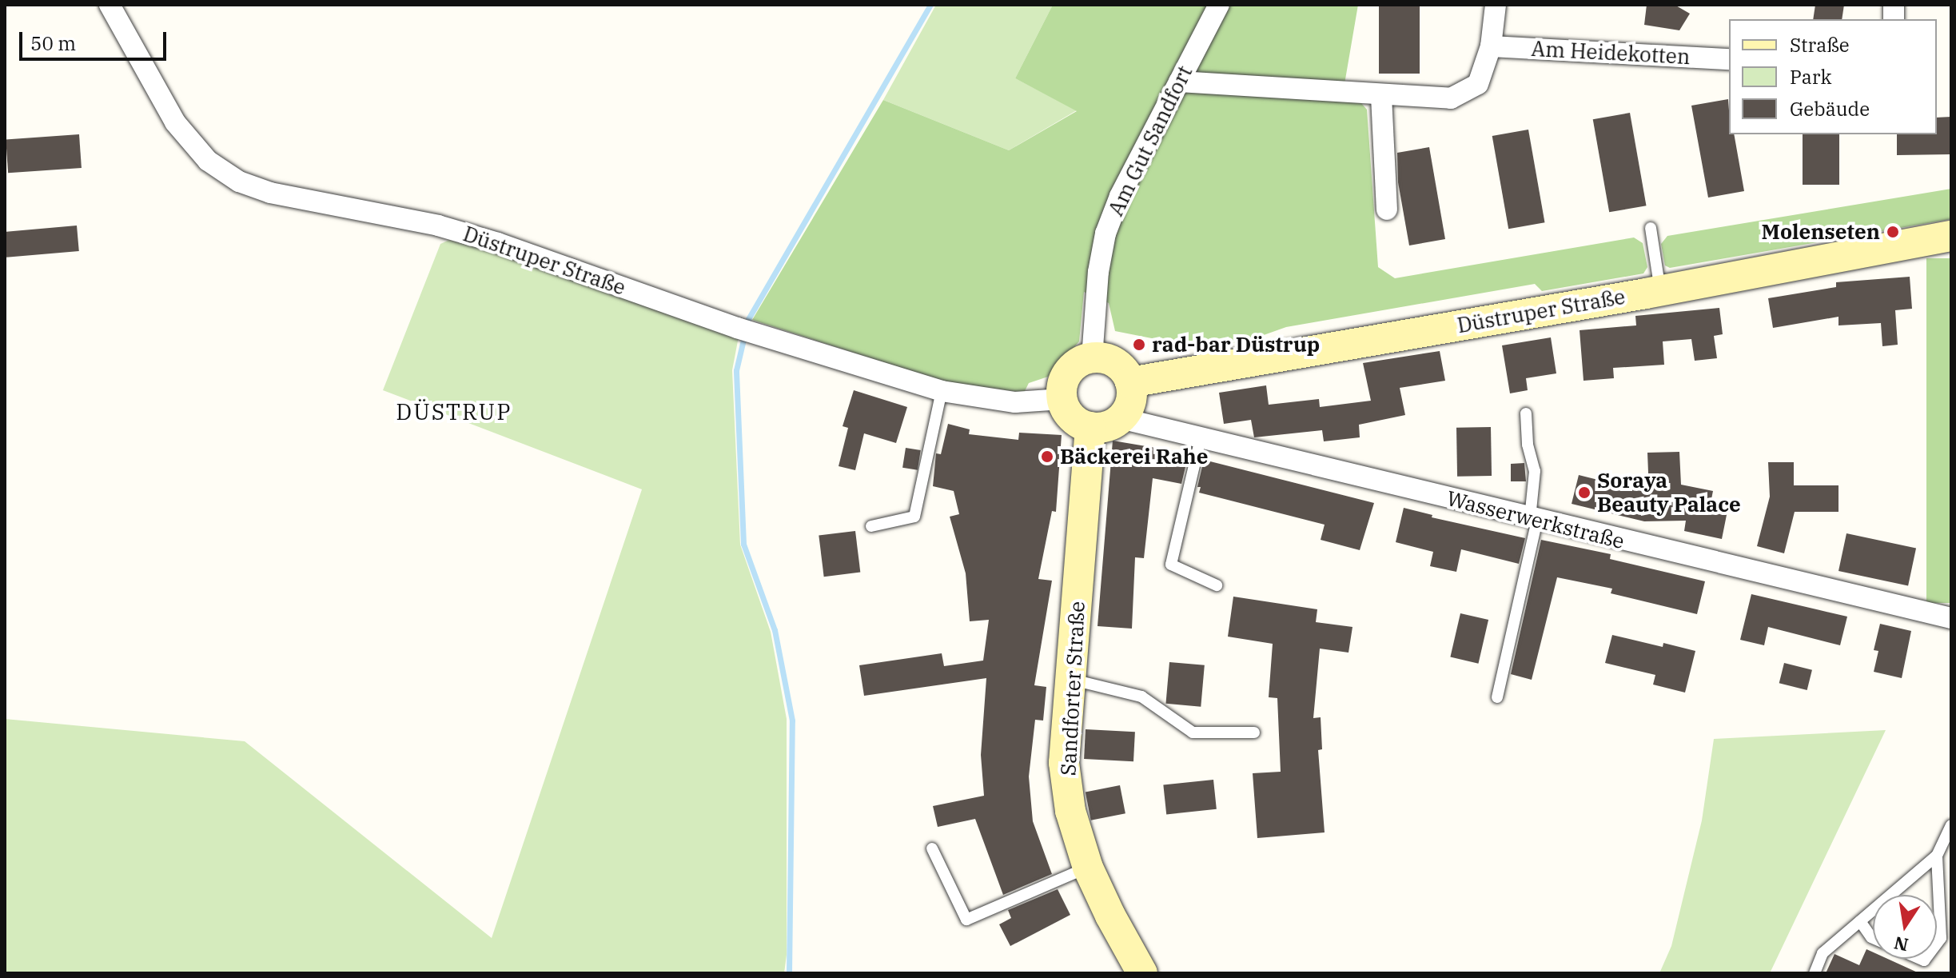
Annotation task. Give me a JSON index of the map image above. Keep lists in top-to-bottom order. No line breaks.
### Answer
{"streets":{"street":["Am Heidekotten","Am Gut Sandfort","Düstruper Straße","Wasserwerkstraße","Sandforter Straße"]},"crossings":[["Am Gut Sandfort","Düstruper Straße"],["Am Gut Sandfort","Wasserwerkstraße"],["Am Gut Sandfort","Sandforter Straße"],["Düstruper Straße","Wasserwerkstraße"],["Düstruper Straße","Sandforter Straße"],["Wasserwerkstraße","Sandforter Straße"]],"districts":["DÜSTRUP"],"places":["Molenseten","rad-bar Düstrup","Bäckerei Rahe","Soraya Beauty Palace"],"legend":["Straße","Park","Gebäude"],"scale_bar":"50 m","north":"bottom"}
